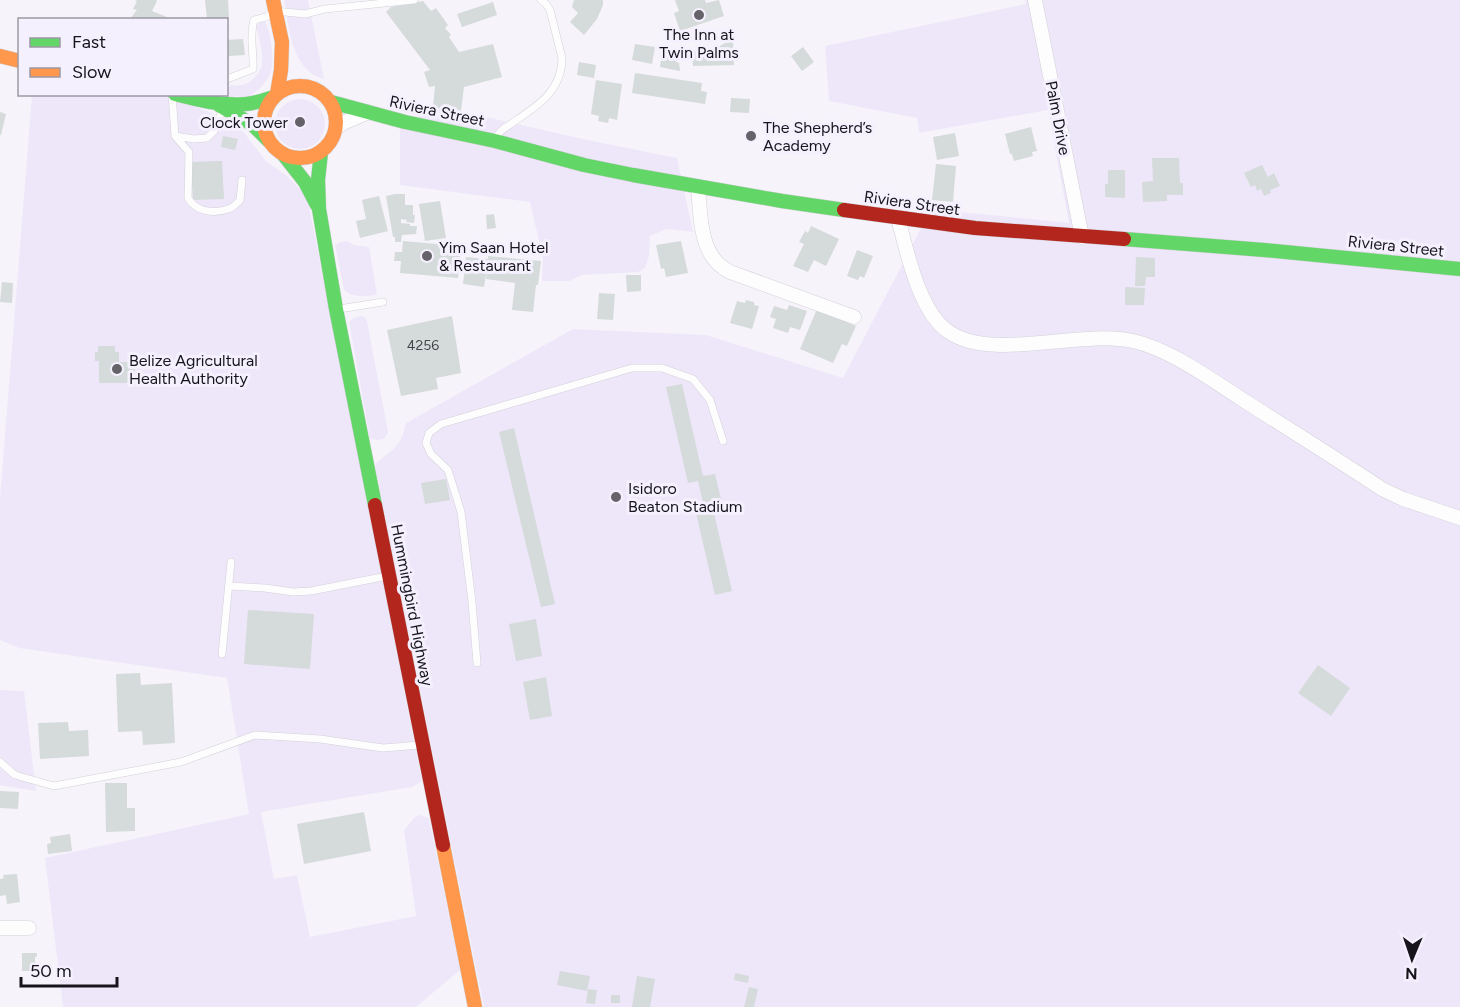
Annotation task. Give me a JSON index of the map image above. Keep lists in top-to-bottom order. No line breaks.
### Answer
{"streets":{"main road":["Riviera Street","Hummingbird Highway"],"street":["Palm Drive"]},"crossings":[["Riviera Street","Palm Drive"],["Riviera Street","Hummingbird Highway"]],"places":["The Inn at Twin Palms","Clock Tower","The Shepherd’s Academy","Yim Saan Hotel & Restaurant","Belize Agricultural Health Authority","Isidoro Beaton Stadium"],"house_numbers":["4256"],"legend":["Fast","Slow"],"scale_bar":"50 m","north":"bottom"}
